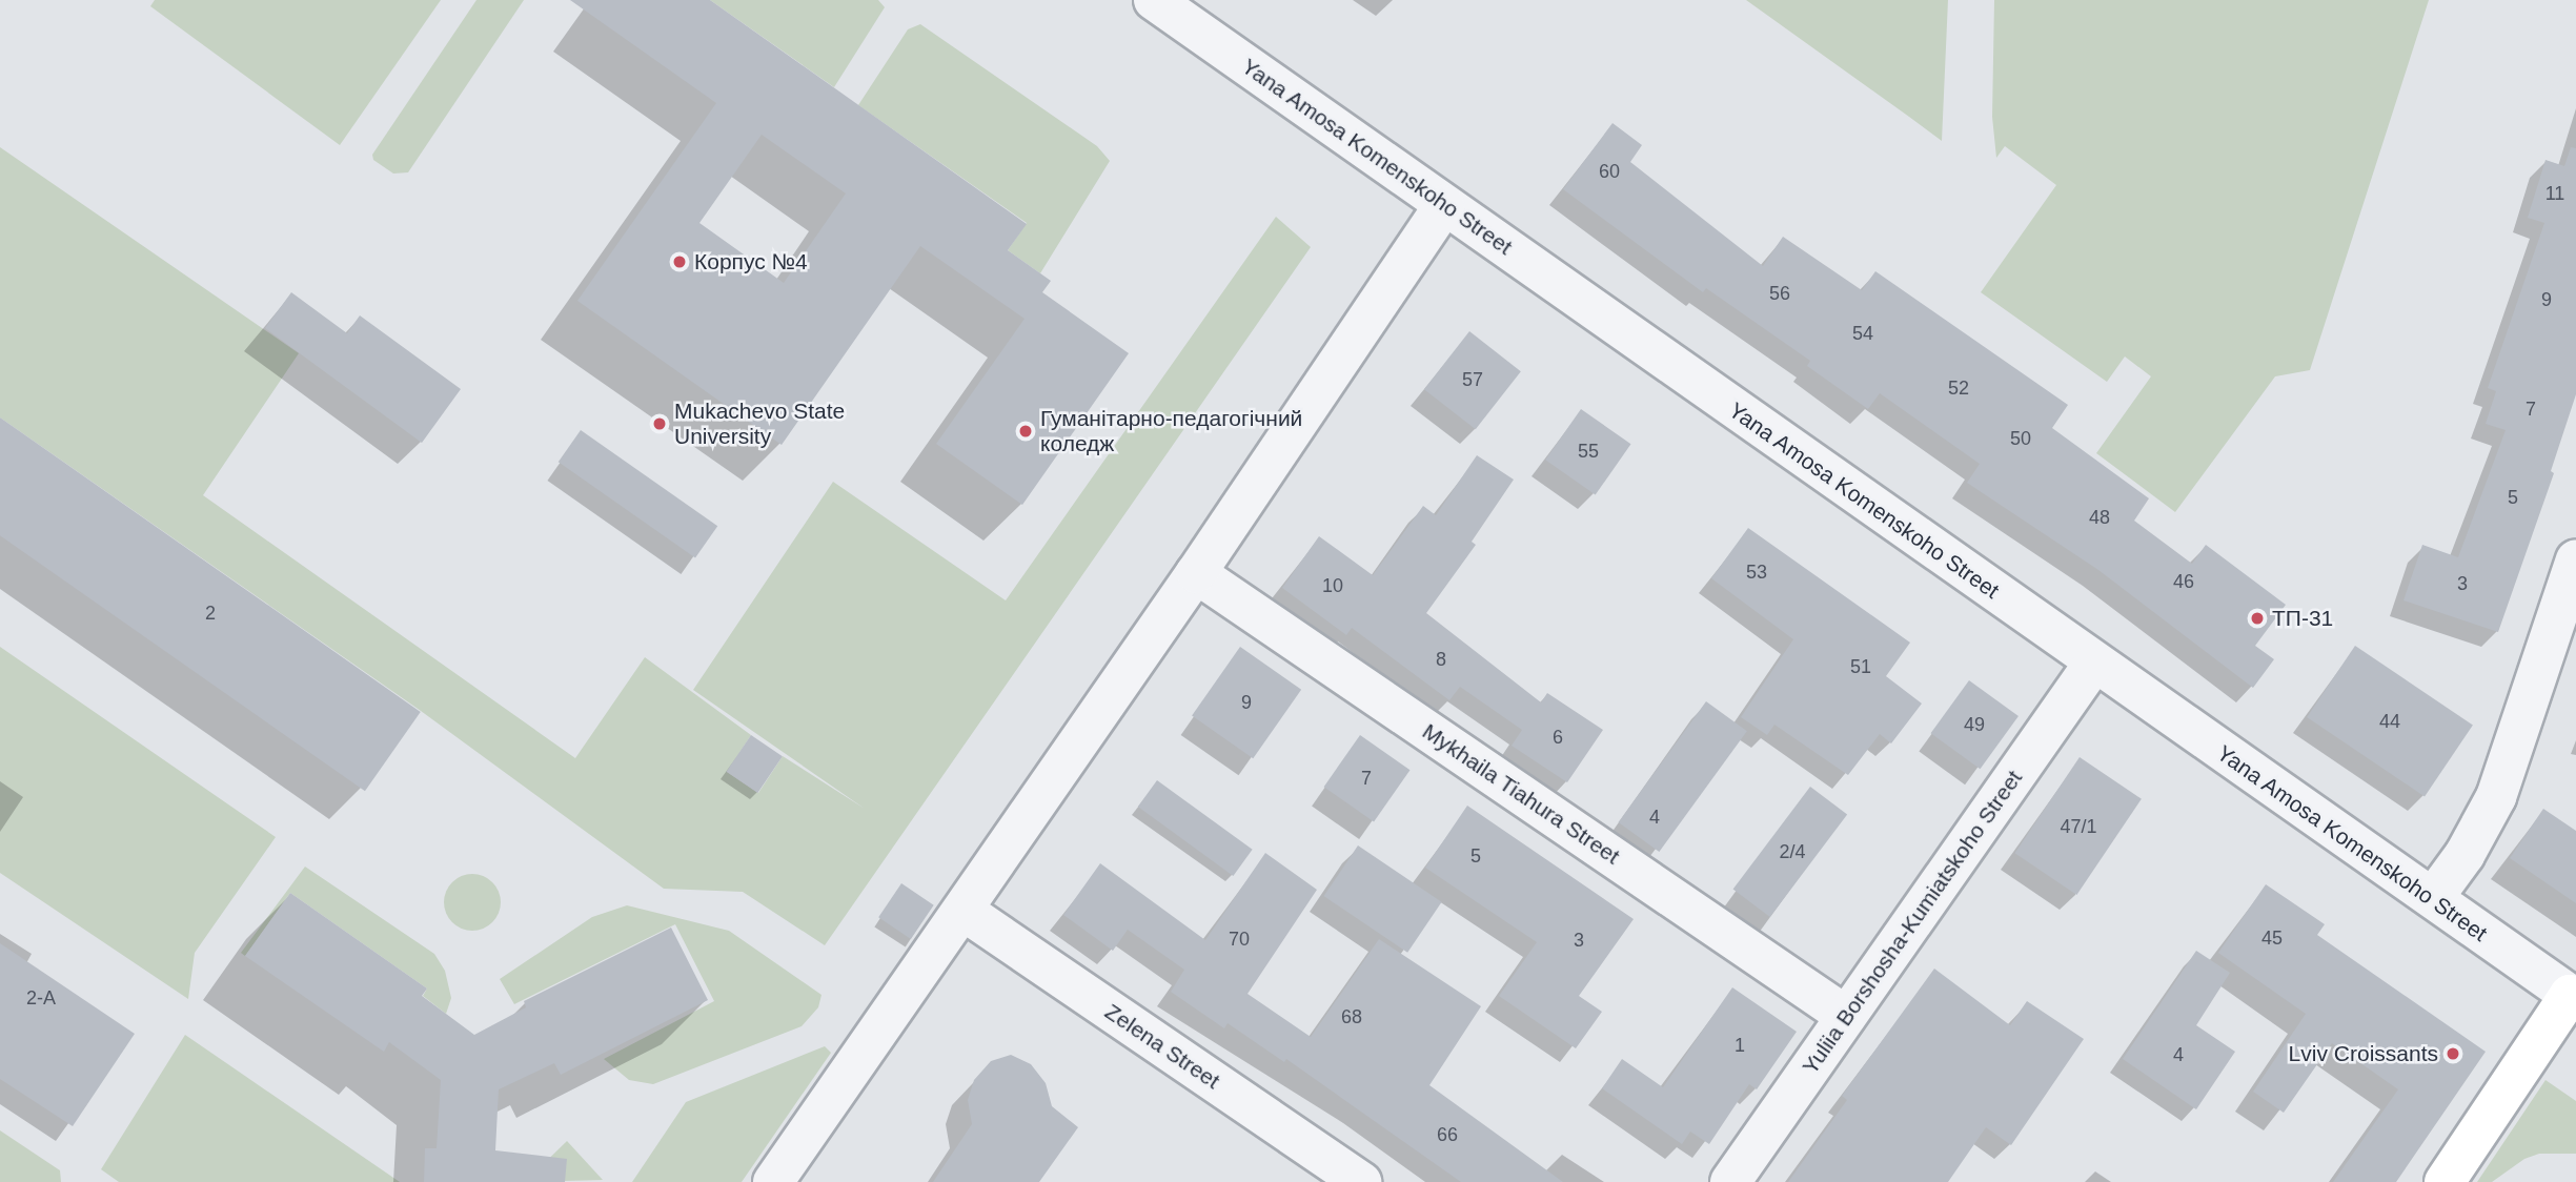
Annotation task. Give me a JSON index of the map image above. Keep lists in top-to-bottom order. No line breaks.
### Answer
{"streets":{"street":["Yana Amosa Komenskoho Street","Mykhaila Tiahura Street","Yuliia Borshosha-Kumiatskoho Street","Zelena Street"]},"crossings":[["Yana Amosa Komenskoho Street","Yuliia Borshosha-Kumiatskoho Street"],["Mykhaila Tiahura Street","Yuliia Borshosha-Kumiatskoho Street"]],"places":["Корпус №4","Mukachevo State University","Гуманітарно-педагогічний коледж","ТП-31","Lviv Croissants"],"house_numbers":["60","11","56","9","54","57","52","7","50","55","5","48","53","46","3","10","2","8","51","9","44","49","6","7","4","47/1","2/4","5","45","70","3","2-А","68","1","4","66"]}
